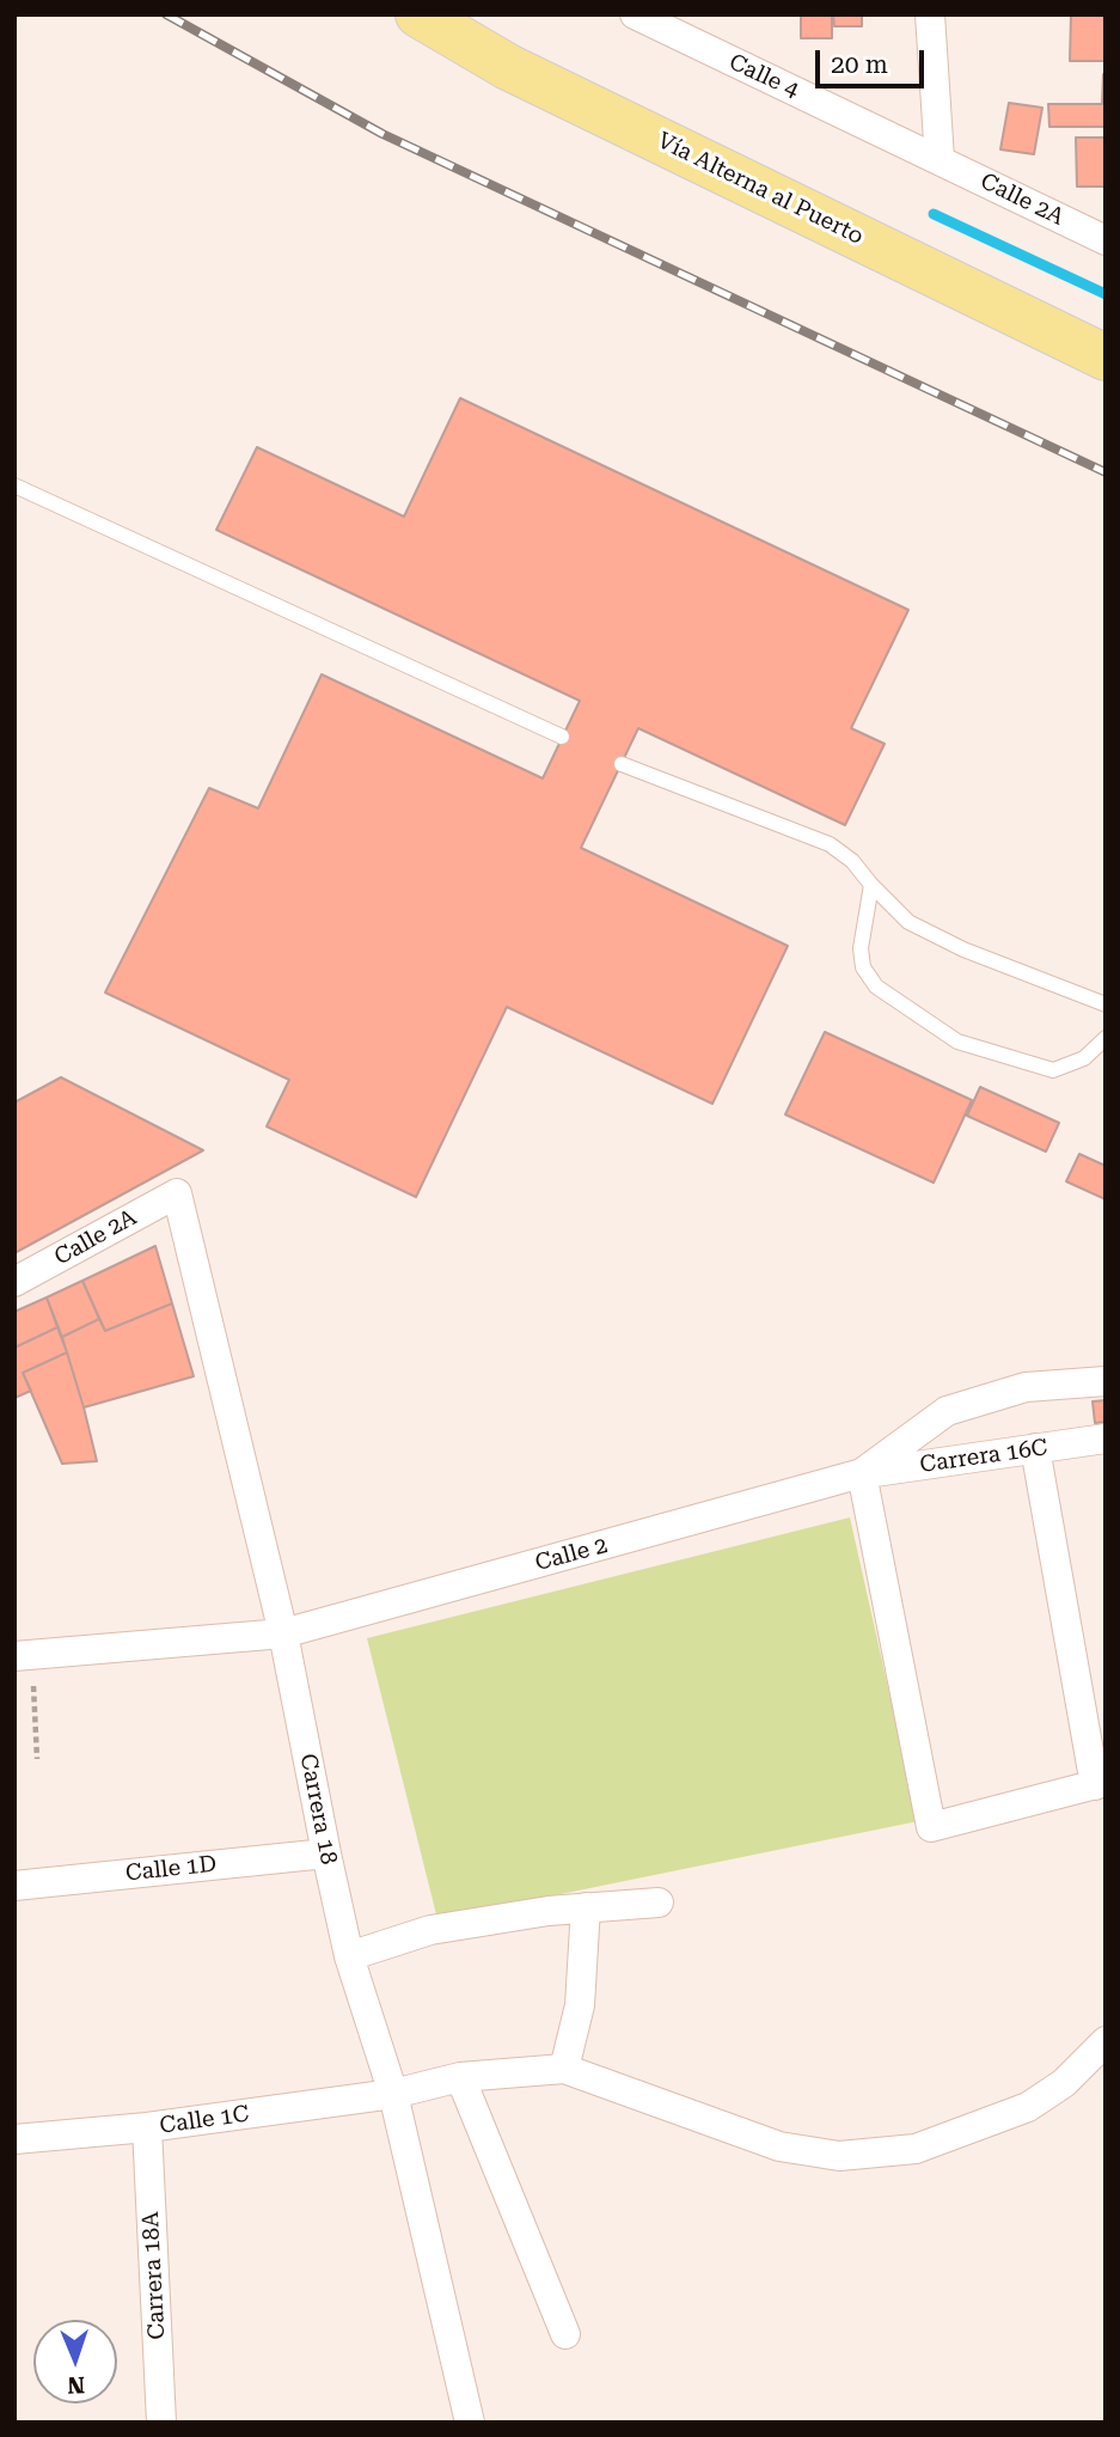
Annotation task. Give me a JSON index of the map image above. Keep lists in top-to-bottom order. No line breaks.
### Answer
{"streets":{"main road":["Vía Alterna al Puerto"],"street":["Calle 4","Calle 2A","Carrera 16C","Calle 2","Carrera 18","Calle 1D","Calle 1C","Carrera 18A"]},"crossings":[["Calle 4","Calle 2A"],["Calle 2A","Carrera 18"],["Carrera 16C","Calle 2"],["Calle 2","Carrera 18"],["Carrera 18","Calle 1D"],["Carrera 18","Calle 1C"],["Calle 1C","Carrera 18A"]],"scale_bar":"20 m","north":"bottom"}
